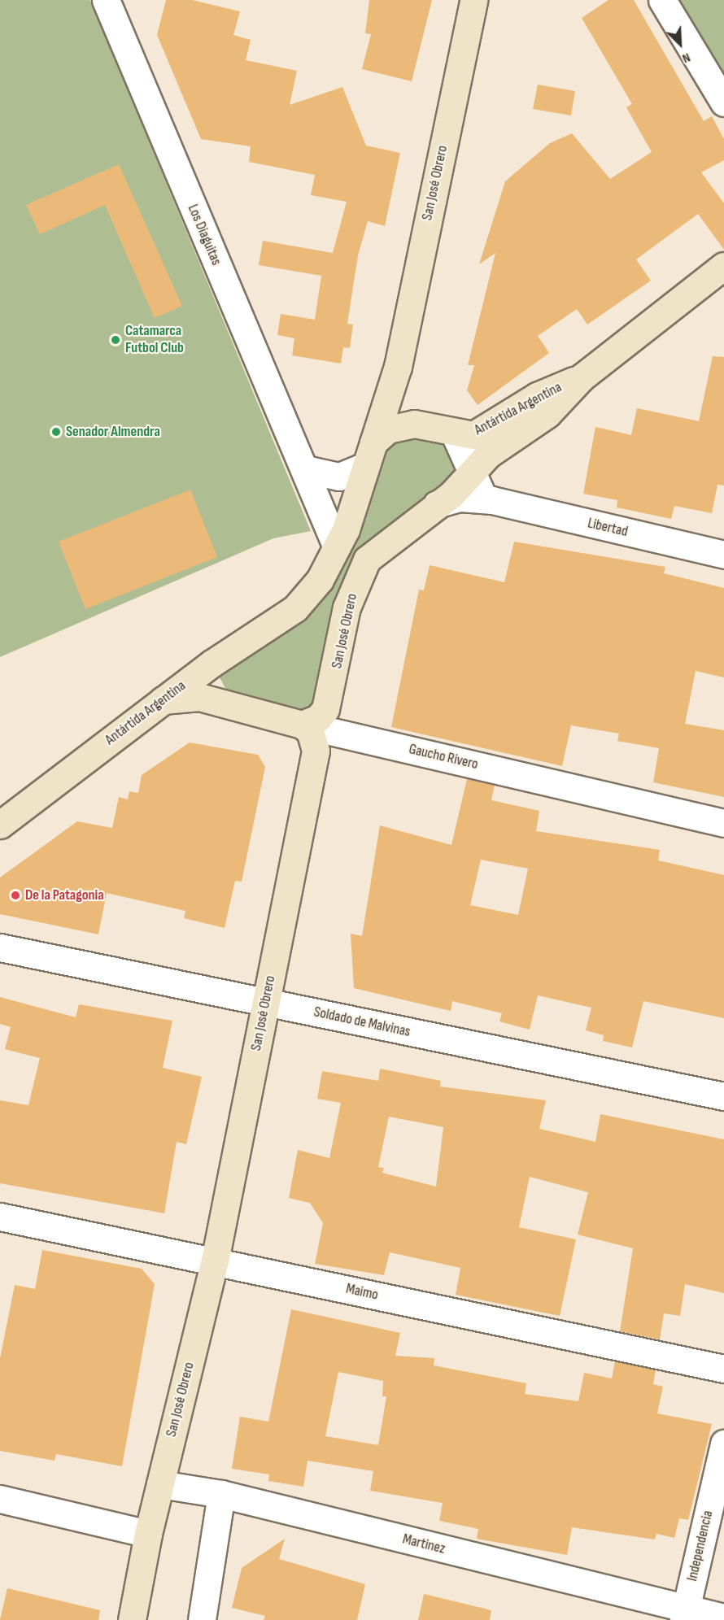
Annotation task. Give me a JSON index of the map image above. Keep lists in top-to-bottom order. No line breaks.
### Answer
{"streets":{"street":["San José Obrero","Los Diaguitas","Antártida Argentina","Libertad","Gaucho Rivero","Soldado de Malvinas","Maimo","Martinez","Independencia"]},"crossings":[["San José Obrero","Los Diaguitas"],["San José Obrero","Antártida Argentina"],["San José Obrero","Libertad"],["San José Obrero","Gaucho Rivero"],["San José Obrero","Soldado de Malvinas"],["San José Obrero","Maimo"],["San José Obrero","Martinez"],["Antártida Argentina","Gaucho Rivero"],["Martinez","Independencia"]],"places":["Catamarca Futbol Club","Senador Almendra","De la Patagonia"],"north":"bottom right"}
